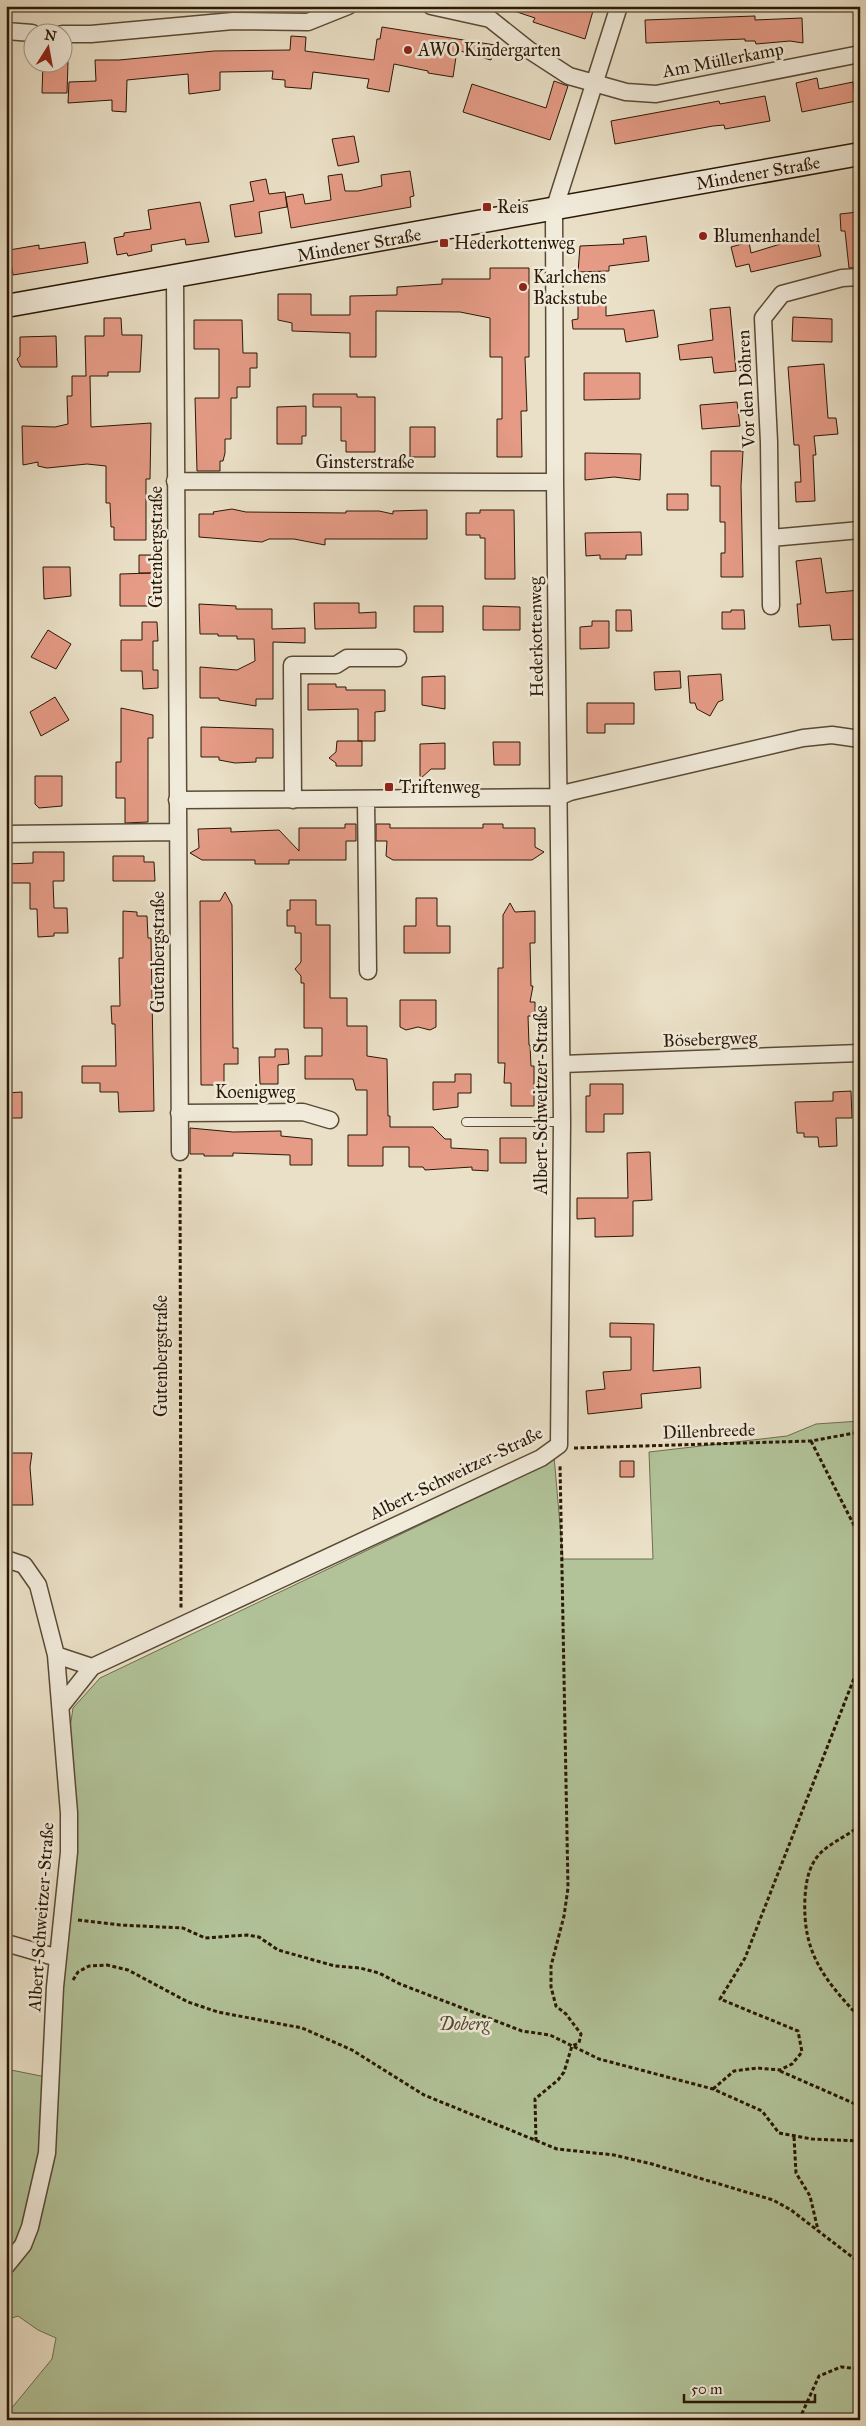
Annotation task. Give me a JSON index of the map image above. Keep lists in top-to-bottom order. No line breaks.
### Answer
{"streets":{"main road":["Mindener Straße"],"street":["Am Müllerkamp","Vor den Döhren","Ginsterstraße","Gutenbergstraße","Hederkottenweg","Bösebergweg","Koenigweg","Albert-Schweitzer-Straße"],"path":["Dillenbreede"]},"crossings":[["Am Müllerkamp","Hederkottenweg"],["Mindener Straße","Gutenbergstraße"],["Mindener Straße","Hederkottenweg"],["Ginsterstraße","Gutenbergstraße"],["Ginsterstraße","Hederkottenweg"],["Gutenbergstraße","Koenigweg"],["Gutenbergstraße","Albert-Schweitzer-Straße"],["Hederkottenweg","Albert-Schweitzer-Straße"],["Bösebergweg","Albert-Schweitzer-Straße"],["Albert-Schweitzer-Straße","Dillenbreede"]],"parks":["Doberg"],"places":{"other":["AWO Kindergarten","Blumenhandel","Karlchens Backstube"],"transit":["Reis","Hederkottenweg","Triftenweg"]},"scale_bar":"50 m","north":"top"}
